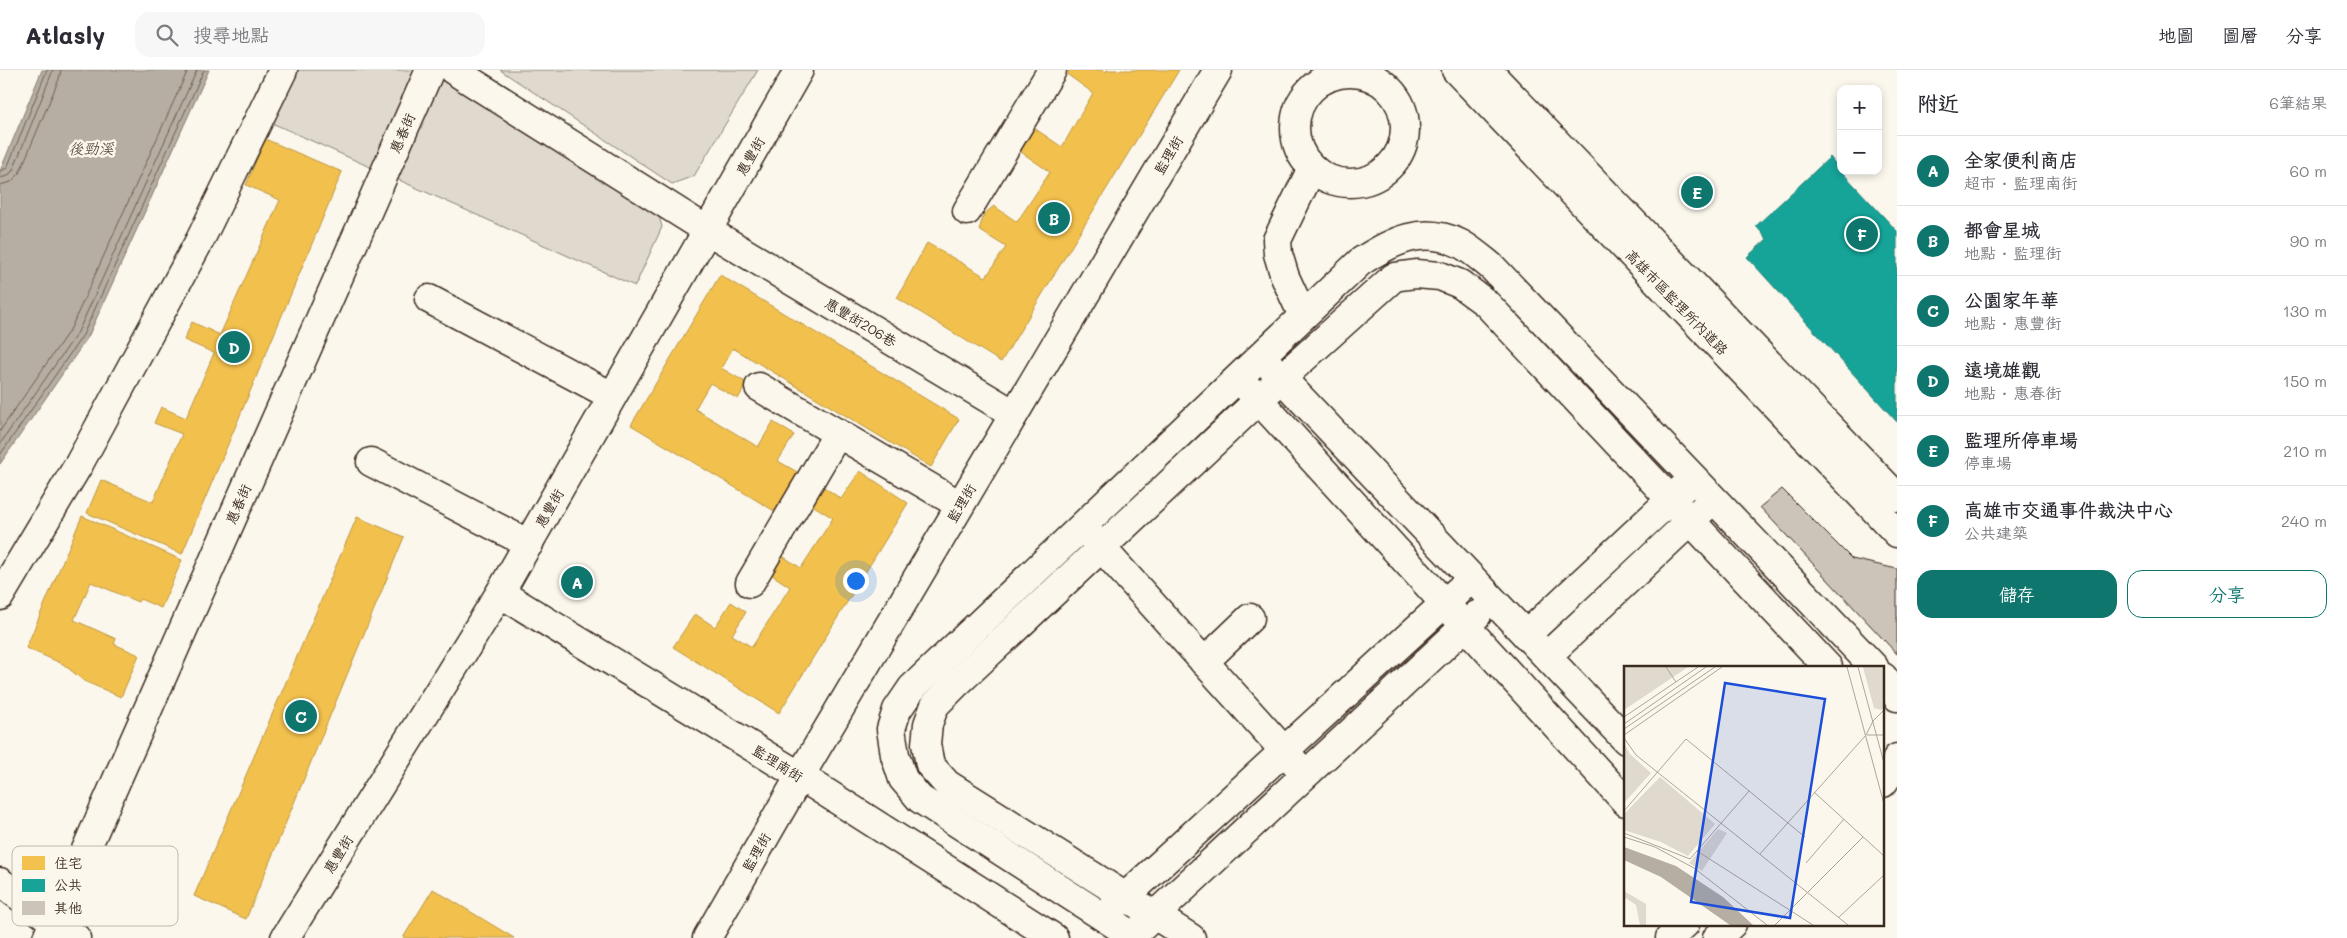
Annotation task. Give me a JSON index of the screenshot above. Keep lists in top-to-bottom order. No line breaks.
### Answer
{"streets":{"street":["惠春街","監理街","惠豐街","高雄市區監理所內道路","惠豐街206巷","監理南街"]},"crossings":[["監理街","惠豐街206巷"],["監理街","監理南街"],["惠豐街","惠豐街206巷"],["惠豐街","監理南街"]],"water":["後勁溪"],"legend":["住宅","公共","其他"],"page":{"header":"Atlasly","search":"搜尋地點","nav":["地圖","圖層","分享"],"heading":["附近","6筆結果"],"map_buttons":["+","−"],"list":[{"mark":"A","name":"全家便利商店","note":"超市 · 監理南街","value":"60 m"},{"mark":"B","name":"都會星城","note":"地點 · 監理街","value":"90 m"},{"mark":"C","name":"公園家年華","note":"地點 · 惠豐街","value":"130 m"},{"mark":"D","name":"遠境雄觀","note":"地點 · 惠春街","value":"150 m"},{"mark":"E","name":"監理所停車場","note":"停車場","value":"210 m"},{"mark":"F","name":"高雄市交通事件裁決中心","note":"公共建築","value":"240 m"}],"pins":["E","B","F","D","A","C"],"buttons":["儲存","分享"]}}
